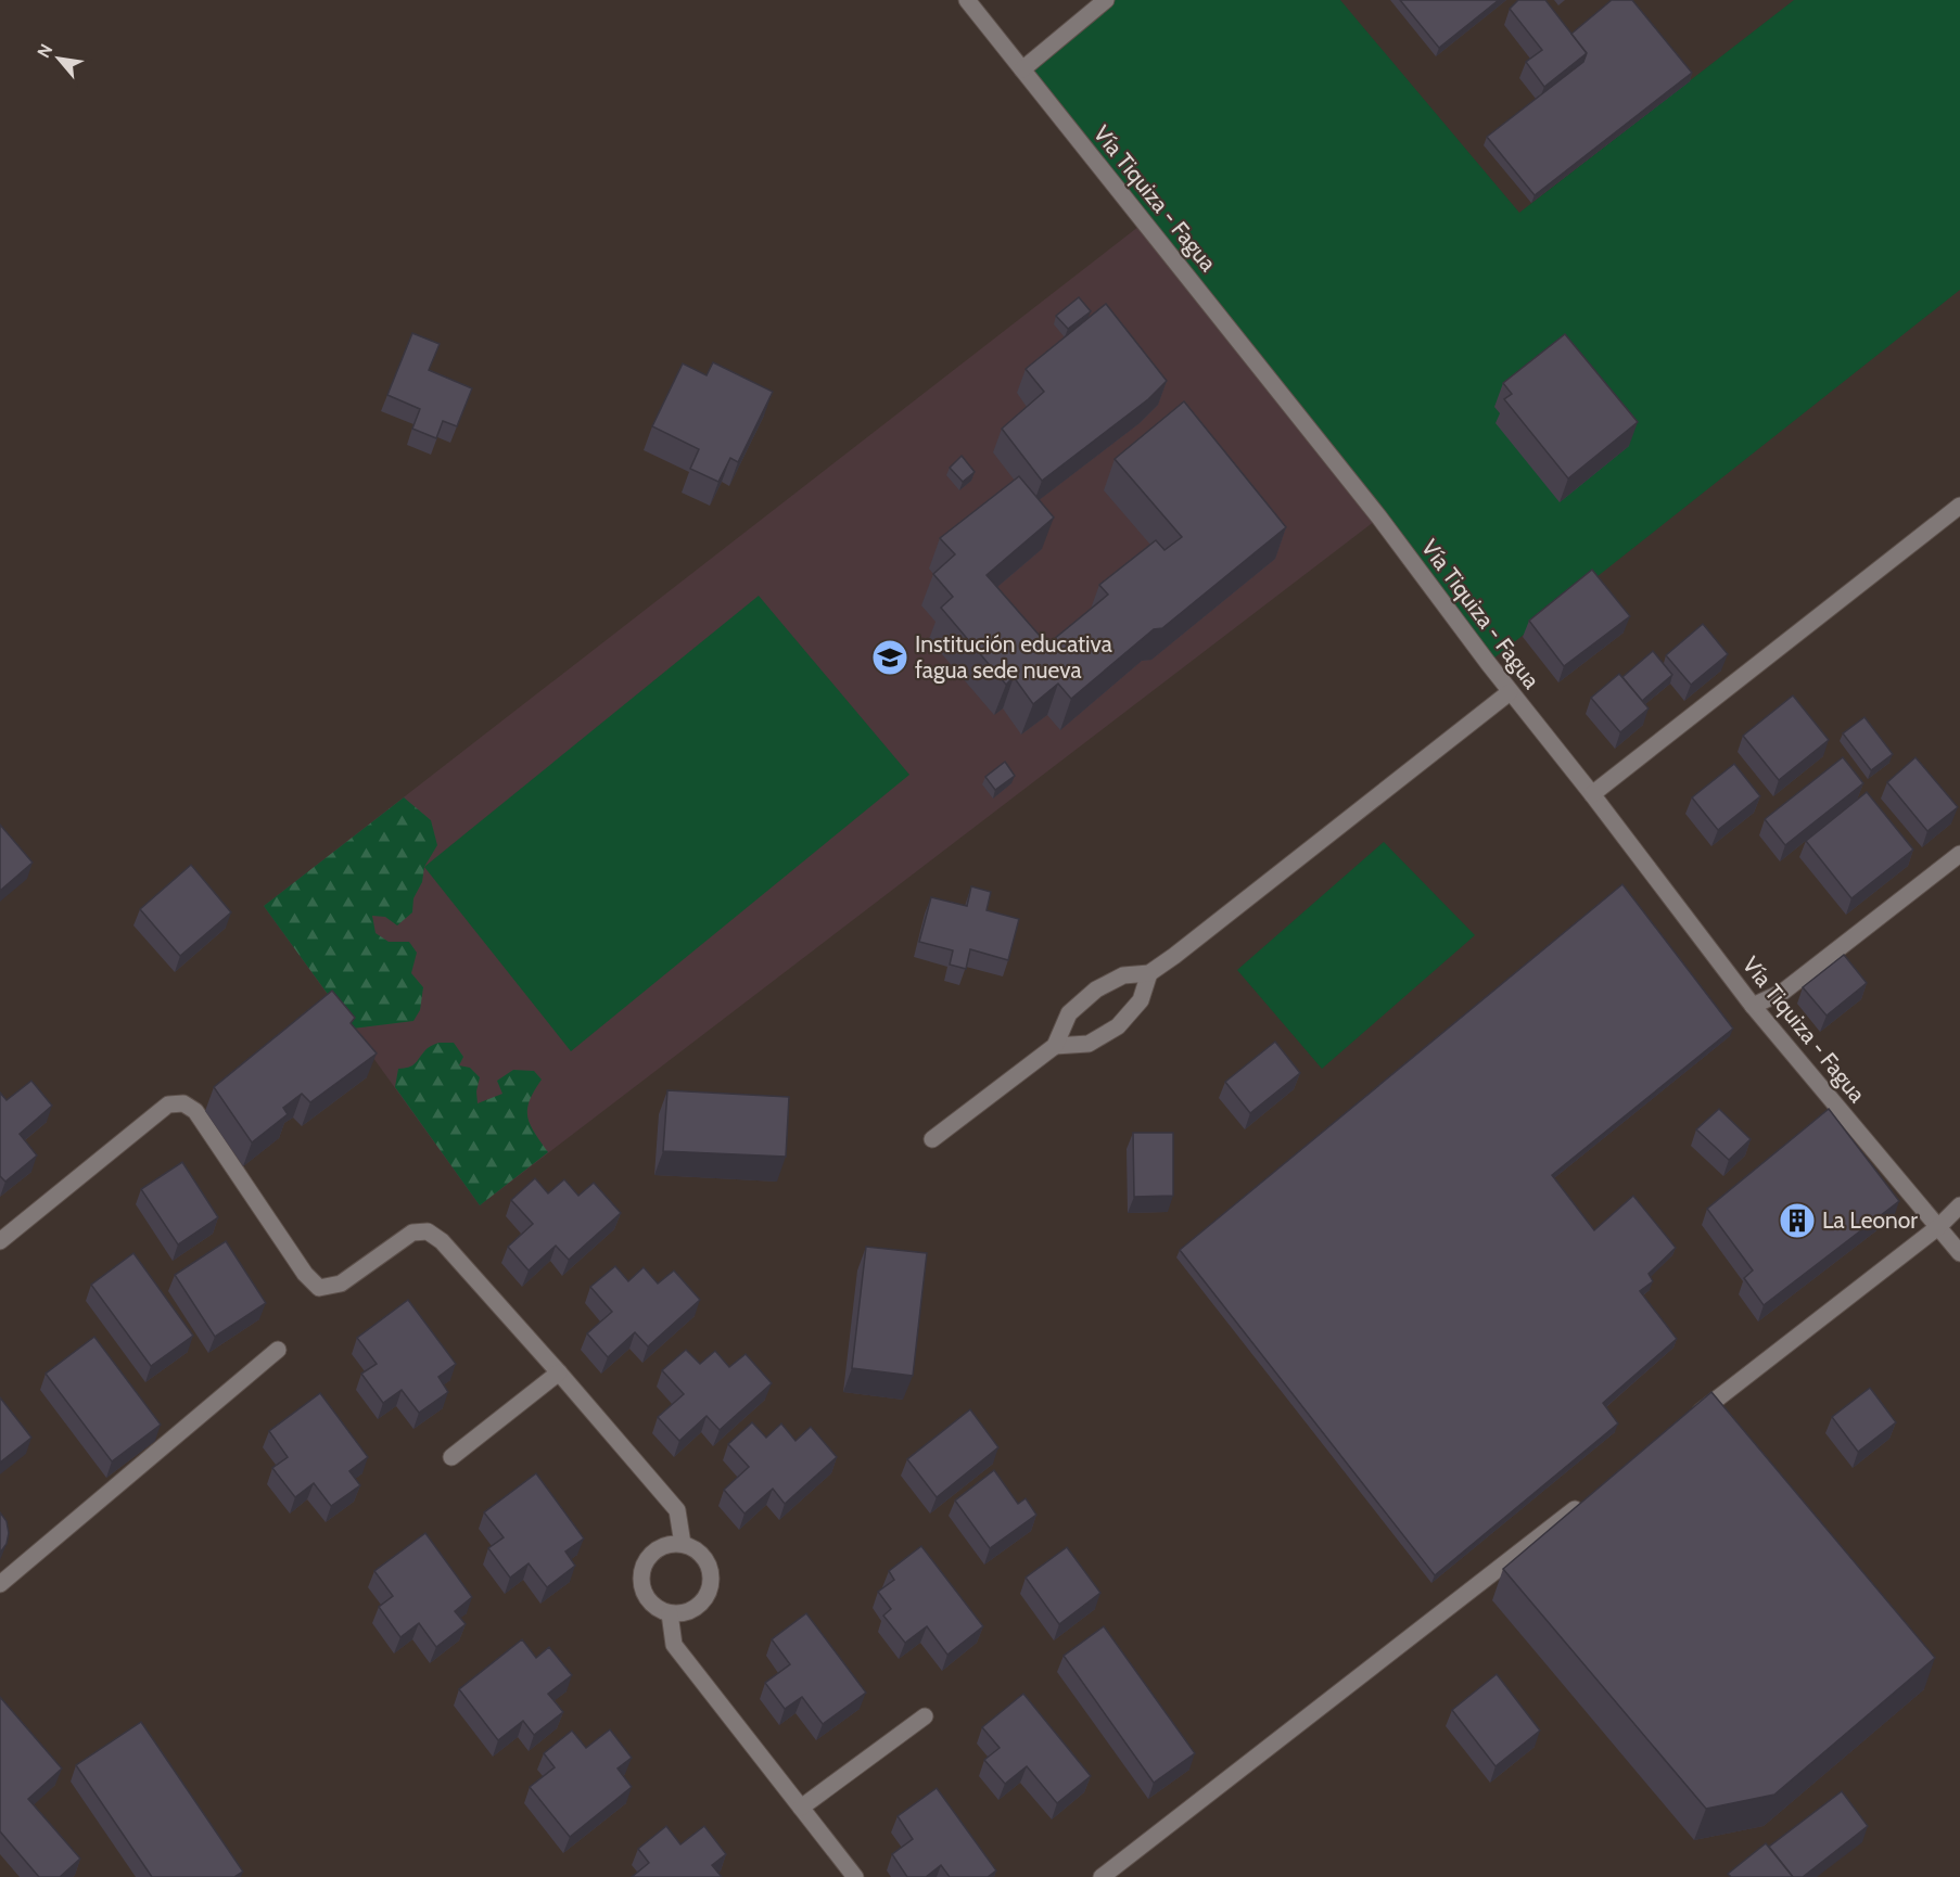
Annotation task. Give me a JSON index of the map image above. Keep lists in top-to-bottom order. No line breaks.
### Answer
{"streets":{"street":["Vía Tiquiza - Fagua"]},"places":{"school or university":["Institución educativa fagua sede nueva"],"building":["La Leonor"]},"north":"top left"}
